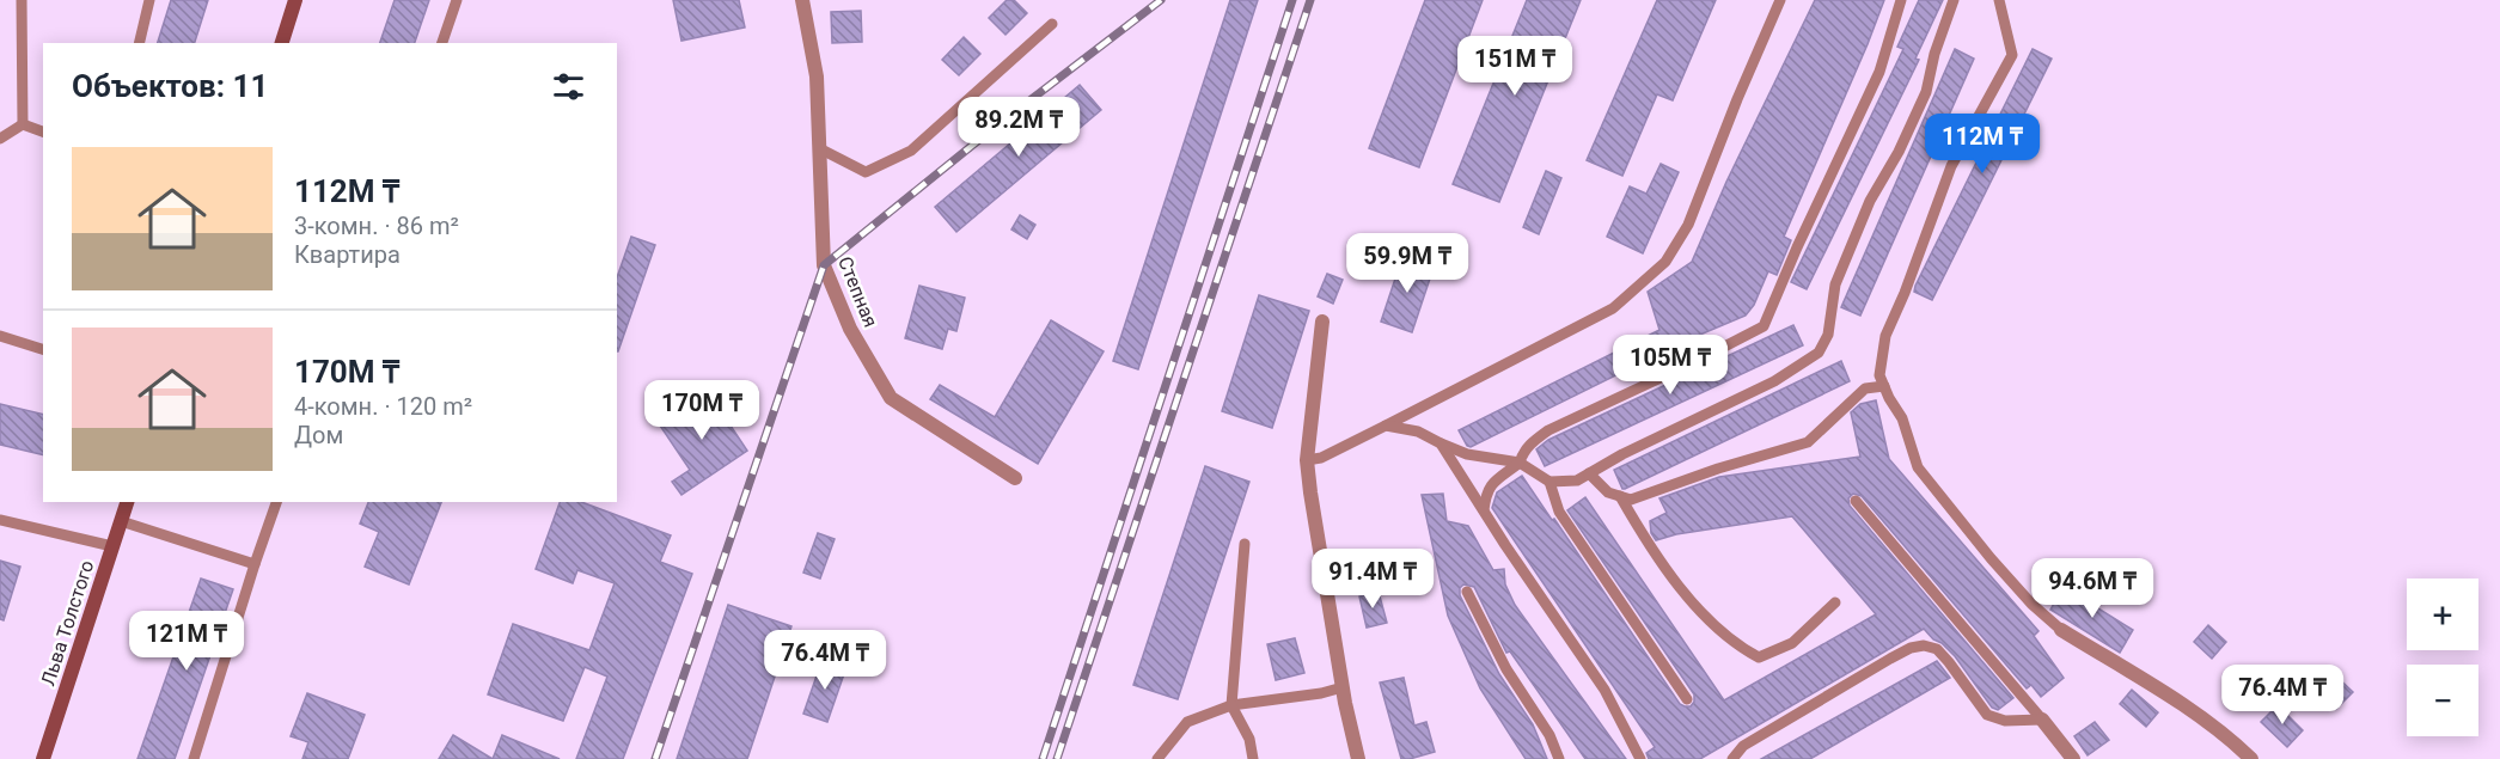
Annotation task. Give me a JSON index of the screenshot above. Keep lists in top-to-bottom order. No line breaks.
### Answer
{"streets":{"street":["Степная","Льва Толстого"]},"page":{"price":["151M ₸","89.2M ₸","112M ₸","59.9M ₸","105M ₸","170M ₸","91.4M ₸","94.6M ₸","121M ₸","76.4M ₸","76.4M ₸"],"heading":"Объектов: 11","list":[{"name":"112M ₸","note":"3-комн. · 86 m² · Квартира"},{"name":"170M ₸","note":"4-комн. · 120 m² · Дом"}],"map_buttons":["+","−"]}}
